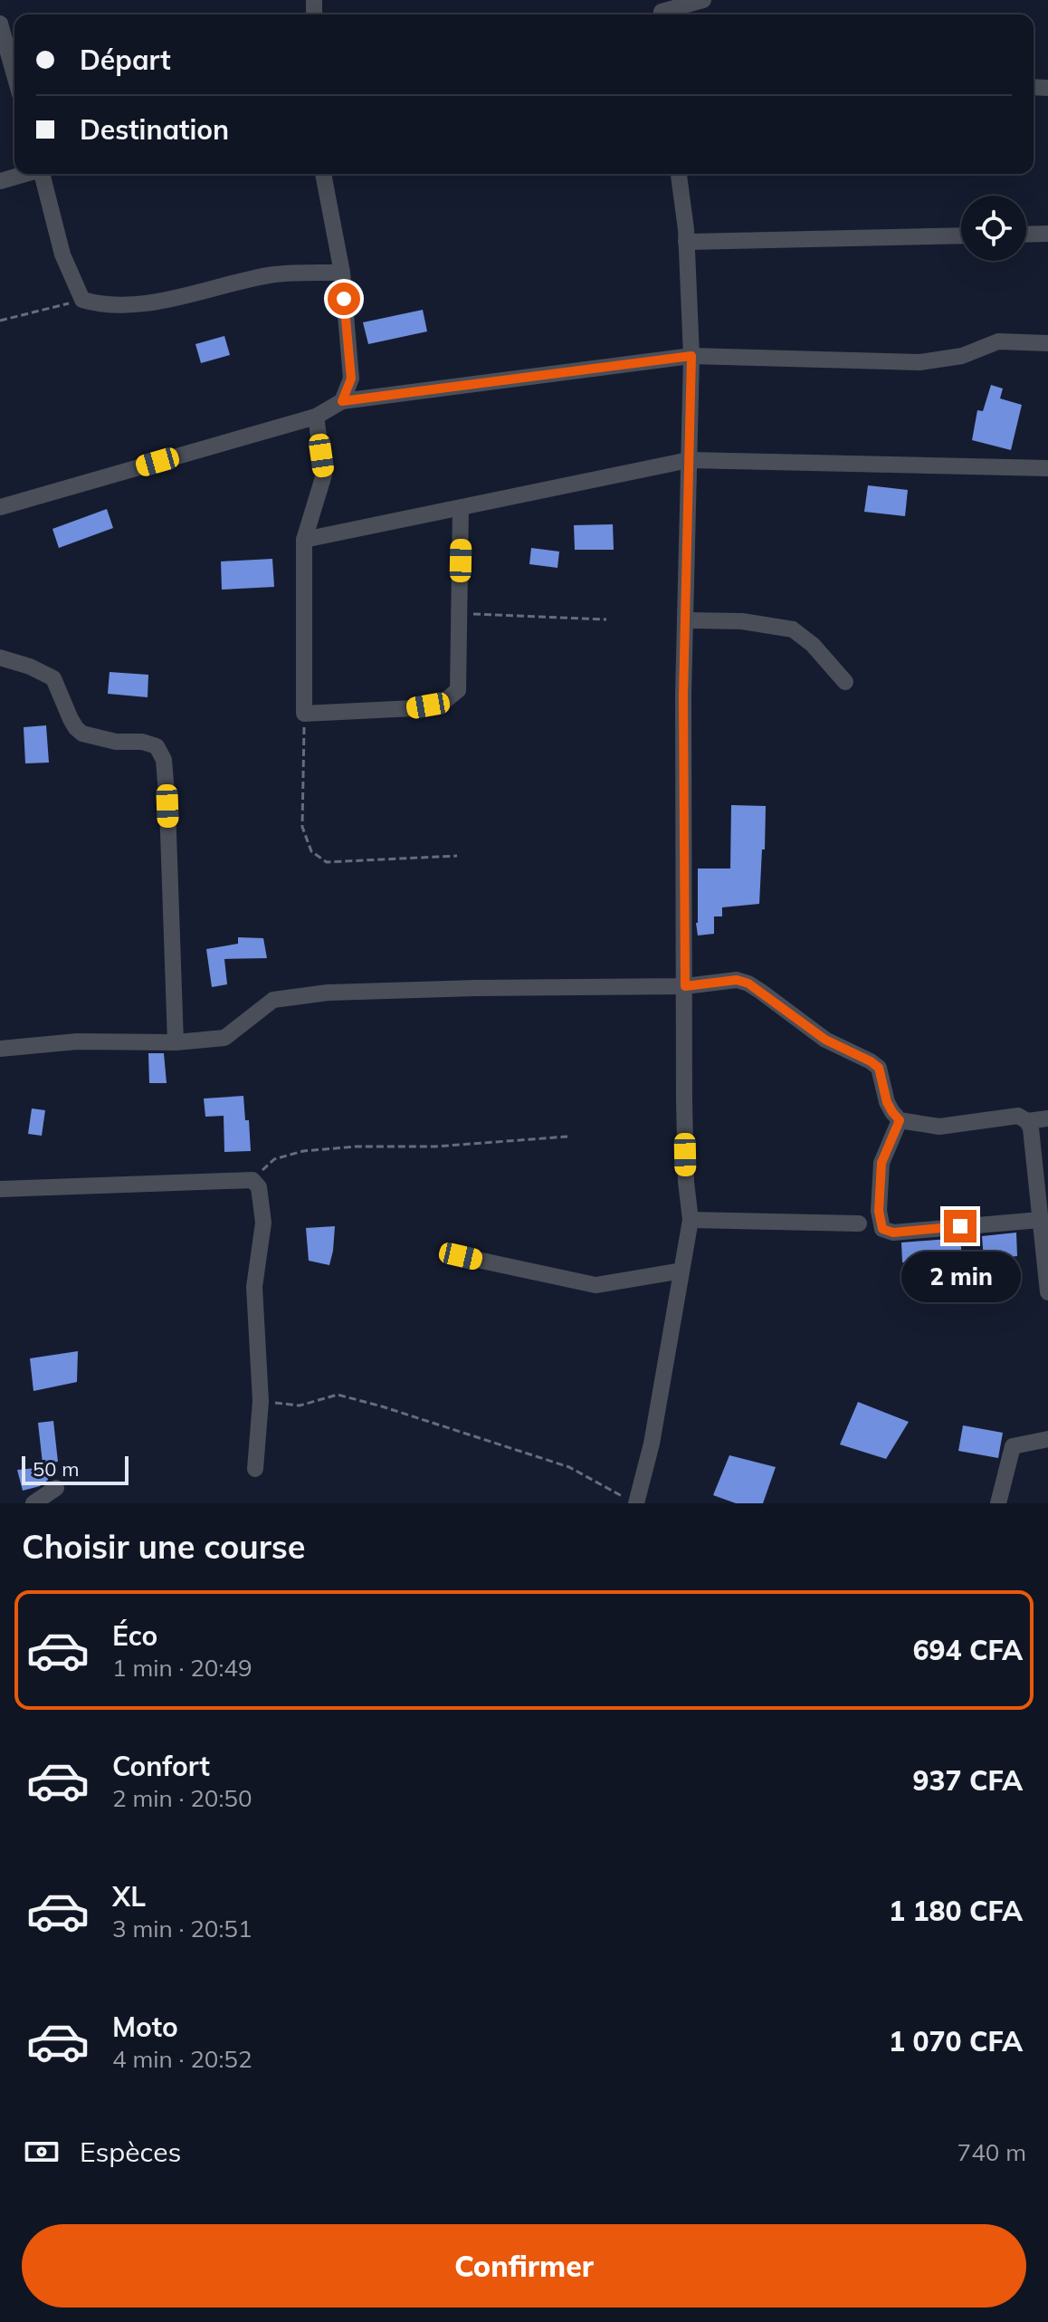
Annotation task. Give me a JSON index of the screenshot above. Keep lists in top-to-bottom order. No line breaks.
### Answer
{"scale_bar":"50 m","page":{"banner":["Départ","Destination"],"bubble":"2 min","scale":"50 m","heading":"Choisir une course","list":[{"name":"Éco","note":"1 min · 20:49","value":"694 CFA"},{"name":"Confort","note":"2 min · 20:50","value":"937 CFA"},{"name":"XL","note":"3 min · 20:51","value":"1 180 CFA"},{"name":"Moto","note":"4 min · 20:52","value":"1 070 CFA"}],"pay":["Espèces","740 m"],"buttons":"Confirmer"}}
